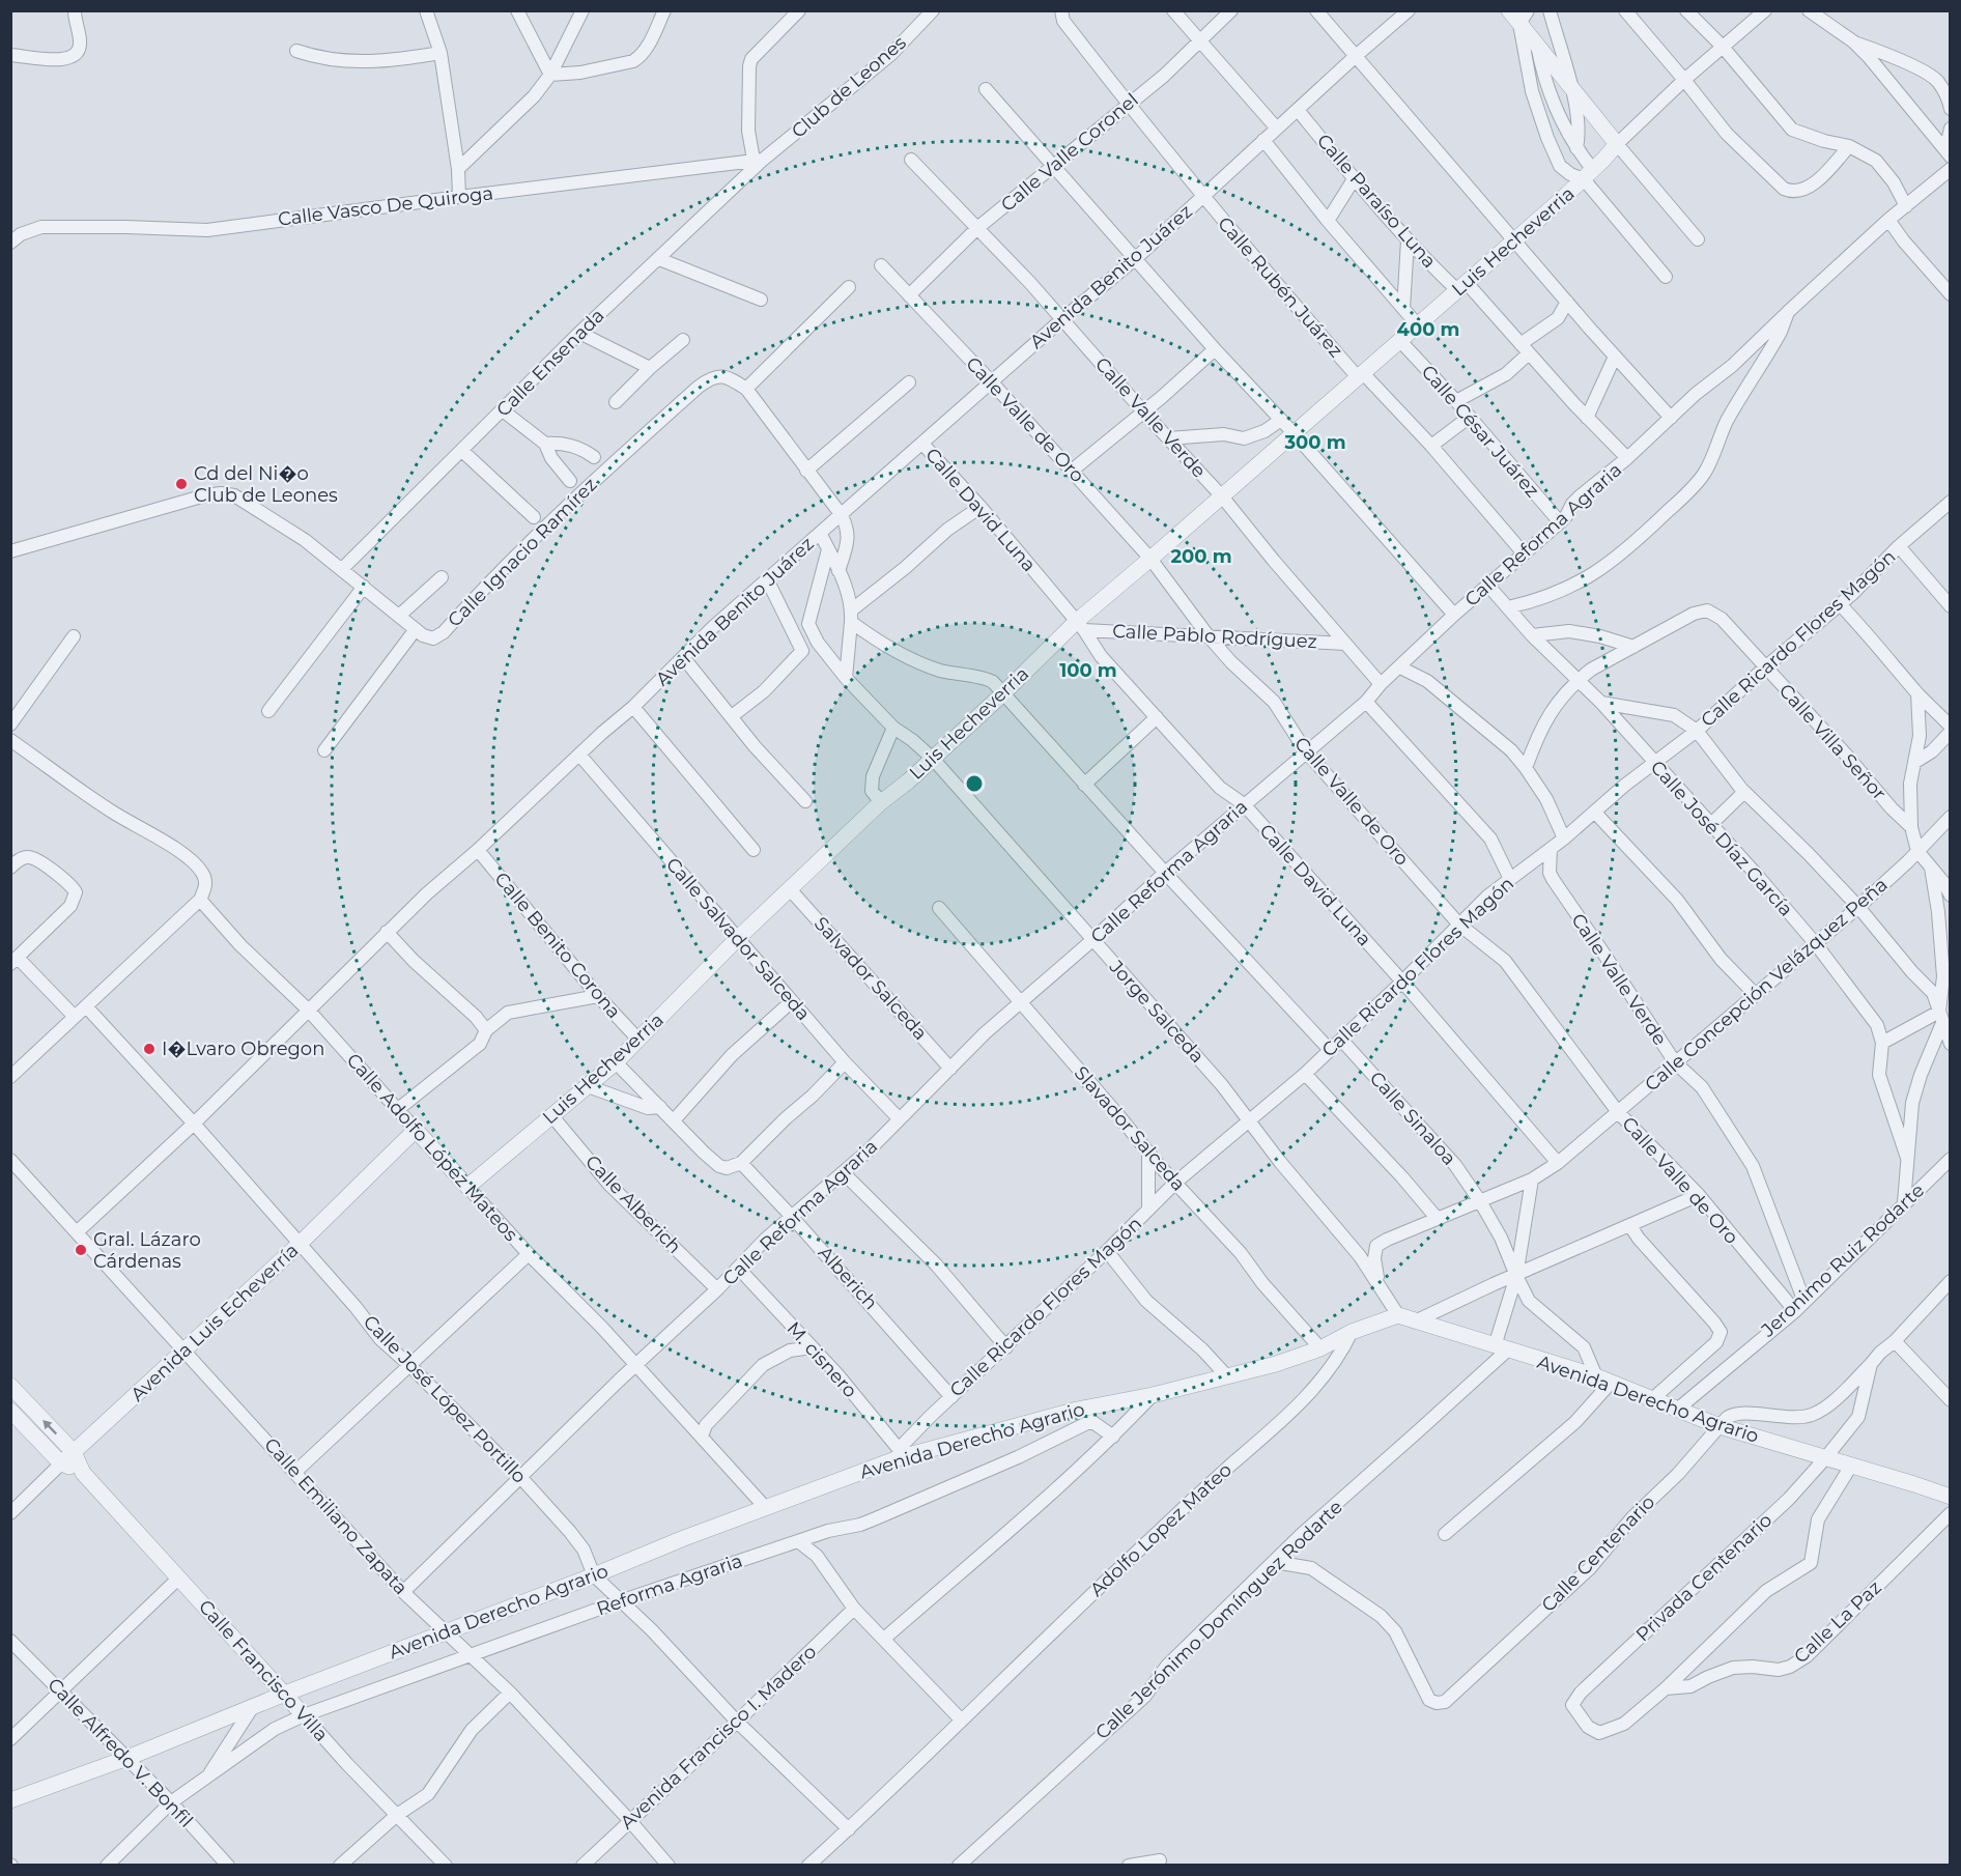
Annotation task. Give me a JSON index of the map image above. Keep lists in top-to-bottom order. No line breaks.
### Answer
{"streets":{"street":["Club de Leones","Calle Valle Coronel","Calle Paraíso Luna","Calle Vasco De Quiroga","Luis Hecheverria","Avenida Benito Juárez","Calle Rubén Juárez","Calle Ensenada","Calle Valle Verde","Calle Valle de Oro","Calle César Juárez","Calle David Luna","Calle Reforma Agraria","Calle Ignacio Ramírez","Calle Pablo Rodríguez","Calle Ricardo Flores Magón","Calle Villa Señor","Calle José Díaz García","Calle Salvador Salceda","Calle Benito Corona","Salvador Salceda","Calle Concepción Velázquez Peña","Jorge Salceda","Calle Sinaloa","Slavador Salceda","Calle Adolfo López Mateos","Calle Alberich","Jeronimo Ruiz Rodarte","Alberich","Avenida Luis Echeverría","M. cisnero","Calle José López Portillo","Avenida Derecho Agrario","Calle Emiliano Zapata","Adolfo Lopez Mateo","Calle Centenario","Privada Centenario","Reforma Agraria","Calle Jerónimo Domínguez Rodarte","Calle La Paz","Calle Francisco Villa","Avenida Francisco I. Madero","Calle Alfredo V. Bonfil"]},"crossings":[["Club de Leones","Calle Vasco De Quiroga"],["Club de Leones","Calle Ensenada"],["Calle Valle Coronel","Calle Rubén Juárez"],["Calle Valle Coronel","Calle Valle Verde"],["Calle Valle Coronel","Calle Valle de Oro"],["Calle Paraíso Luna","Luis Hecheverria"],["Calle Paraíso Luna","Avenida Benito Juárez"],["Calle Paraíso Luna","Calle Reforma Agraria"],["Calle Vasco De Quiroga","Calle Ensenada"],["Luis Hecheverria","Calle Rubén Juárez"],["Luis Hecheverria","Calle Valle Verde"],["Luis Hecheverria","Calle Valle de Oro"],["Luis Hecheverria","Calle César Juárez"],["Luis Hecheverria","Calle David Luna"],["Luis Hecheverria","Calle Pablo Rodríguez"],["Luis Hecheverria","Calle Salvador Salceda"],["Luis Hecheverria","Calle Benito Corona"],["Luis Hecheverria","Salvador Salceda"],["Luis Hecheverria","Jorge Salceda"],["Luis Hecheverria","Calle Adolfo López Mateos"],["Luis Hecheverria","Calle Alberich"],["Avenida Benito Juárez","Calle Rubén Juárez"],["Avenida Benito Juárez","Calle Valle Verde"],["Avenida Benito Juárez","Calle Valle de Oro"],["Avenida Benito Juárez","Calle David Luna"],["Avenida Benito Juárez","Calle Salvador Salceda"],["Avenida Benito Juárez","Calle Benito Corona"],["Avenida Benito Juárez","Calle Adolfo López Mateos"],["Avenida Benito Juárez","Calle José López Portillo"],["Avenida Benito Juárez","Calle Emiliano Zapata"],["Calle Rubén Juárez","Calle Reforma Agraria"],["Calle Valle Verde","Calle Valle de Oro"],["Calle Valle Verde","Calle Reforma Agraria"],["Calle Valle Verde","Calle Pablo Rodríguez"],["Calle Valle Verde","Calle Ricardo Flores Magón"],["Calle Valle Verde","Calle Concepción Velázquez Peña"],["Calle Valle Verde","Jeronimo Ruiz Rodarte"],["Calle Valle de Oro","Calle Reforma Agraria"],["Calle Valle de Oro","Calle Pablo Rodríguez"],["Calle Valle de Oro","Calle Ricardo Flores Magón"],["Calle Valle de Oro","Calle Concepción Velázquez Peña"],["Calle Valle de Oro","Jeronimo Ruiz Rodarte"],["Calle César Juárez","Calle Reforma Agraria"],["Calle David Luna","Calle Reforma Agraria"],["Calle David Luna","Calle Pablo Rodríguez"],["Calle David Luna","Calle Ricardo Flores Magón"],["Calle David Luna","Calle Concepción Velázquez Peña"],["Calle Reforma Agraria","Calle José Díaz García"],["Calle Reforma Agraria","Calle Salvador Salceda"],["Calle Reforma Agraria","Salvador Salceda"],["Calle Reforma Agraria","Jorge Salceda"],["Calle Reforma Agraria","Slavador Salceda"],["Calle Reforma Agraria","Calle Adolfo López Mateos"],["Calle Reforma Agraria","Calle Alberich"],["Calle Reforma Agraria","Alberich"],["Calle Reforma Agraria","M. cisnero"],["Calle Reforma Agraria","Calle José López Portillo"],["Calle Reforma Agraria","Calle Emiliano Zapata"],["Calle Ricardo Flores Magón","Calle Villa Señor"],["Calle Ricardo Flores Magón","Calle José Díaz García"],["Calle Ricardo Flores Magón","Jorge Salceda"],["Calle Ricardo Flores Magón","Calle Sinaloa"],["Calle Ricardo Flores Magón","Slavador Salceda"],["Calle Ricardo Flores Magón","Alberich"],["Calle Ricardo Flores Magón","M. cisnero"],["Calle Ricardo Flores Magón","Avenida Derecho Agrario"],["Calle José Díaz García","Calle Concepción Velázquez Peña"],["Calle Concepción Velázquez Peña","Jorge Salceda"],["Calle Concepción Velázquez Peña","Calle Sinaloa"],["Jorge Salceda","Avenida Derecho Agrario"],["Calle Sinaloa","Avenida Derecho Agrario"],["Slavador Salceda","Avenida Derecho Agrario"],["Calle Adolfo López Mateos","Avenida Luis Echeverría"],["Calle Adolfo López Mateos","Avenida Derecho Agrario"],["Jeronimo Ruiz Rodarte","Avenida Derecho Agrario"],["Avenida Luis Echeverría","Calle José López Portillo"],["Avenida Luis Echeverría","Calle Emiliano Zapata"],["Avenida Luis Echeverría","Calle Francisco Villa"],["M. cisnero","Avenida Derecho Agrario"],["Calle José López Portillo","Avenida Derecho Agrario"],["Avenida Derecho Agrario","Calle Emiliano Zapata"],["Avenida Derecho Agrario","Adolfo Lopez Mateo"],["Avenida Derecho Agrario","Calle Centenario"],["Avenida Derecho Agrario","Privada Centenario"],["Avenida Derecho Agrario","Calle Jerónimo Domínguez Rodarte"],["Avenida Derecho Agrario","Calle Francisco Villa"],["Avenida Derecho Agrario","Calle Alfredo V. Bonfil"],["Calle Emiliano Zapata","Reforma Agraria"],["Calle Emiliano Zapata","Avenida Francisco I. Madero"],["Calle Centenario","Calle Jerónimo Domínguez Rodarte"],["Privada Centenario","Calle La Paz"],["Reforma Agraria","Calle Francisco Villa"]],"places":["Cd del Ni�o Club de Leones","I�Lvaro Obregon","Gral. Lázaro Cárdenas"],"rings":["400 m","300 m","200 m","100 m"]}
